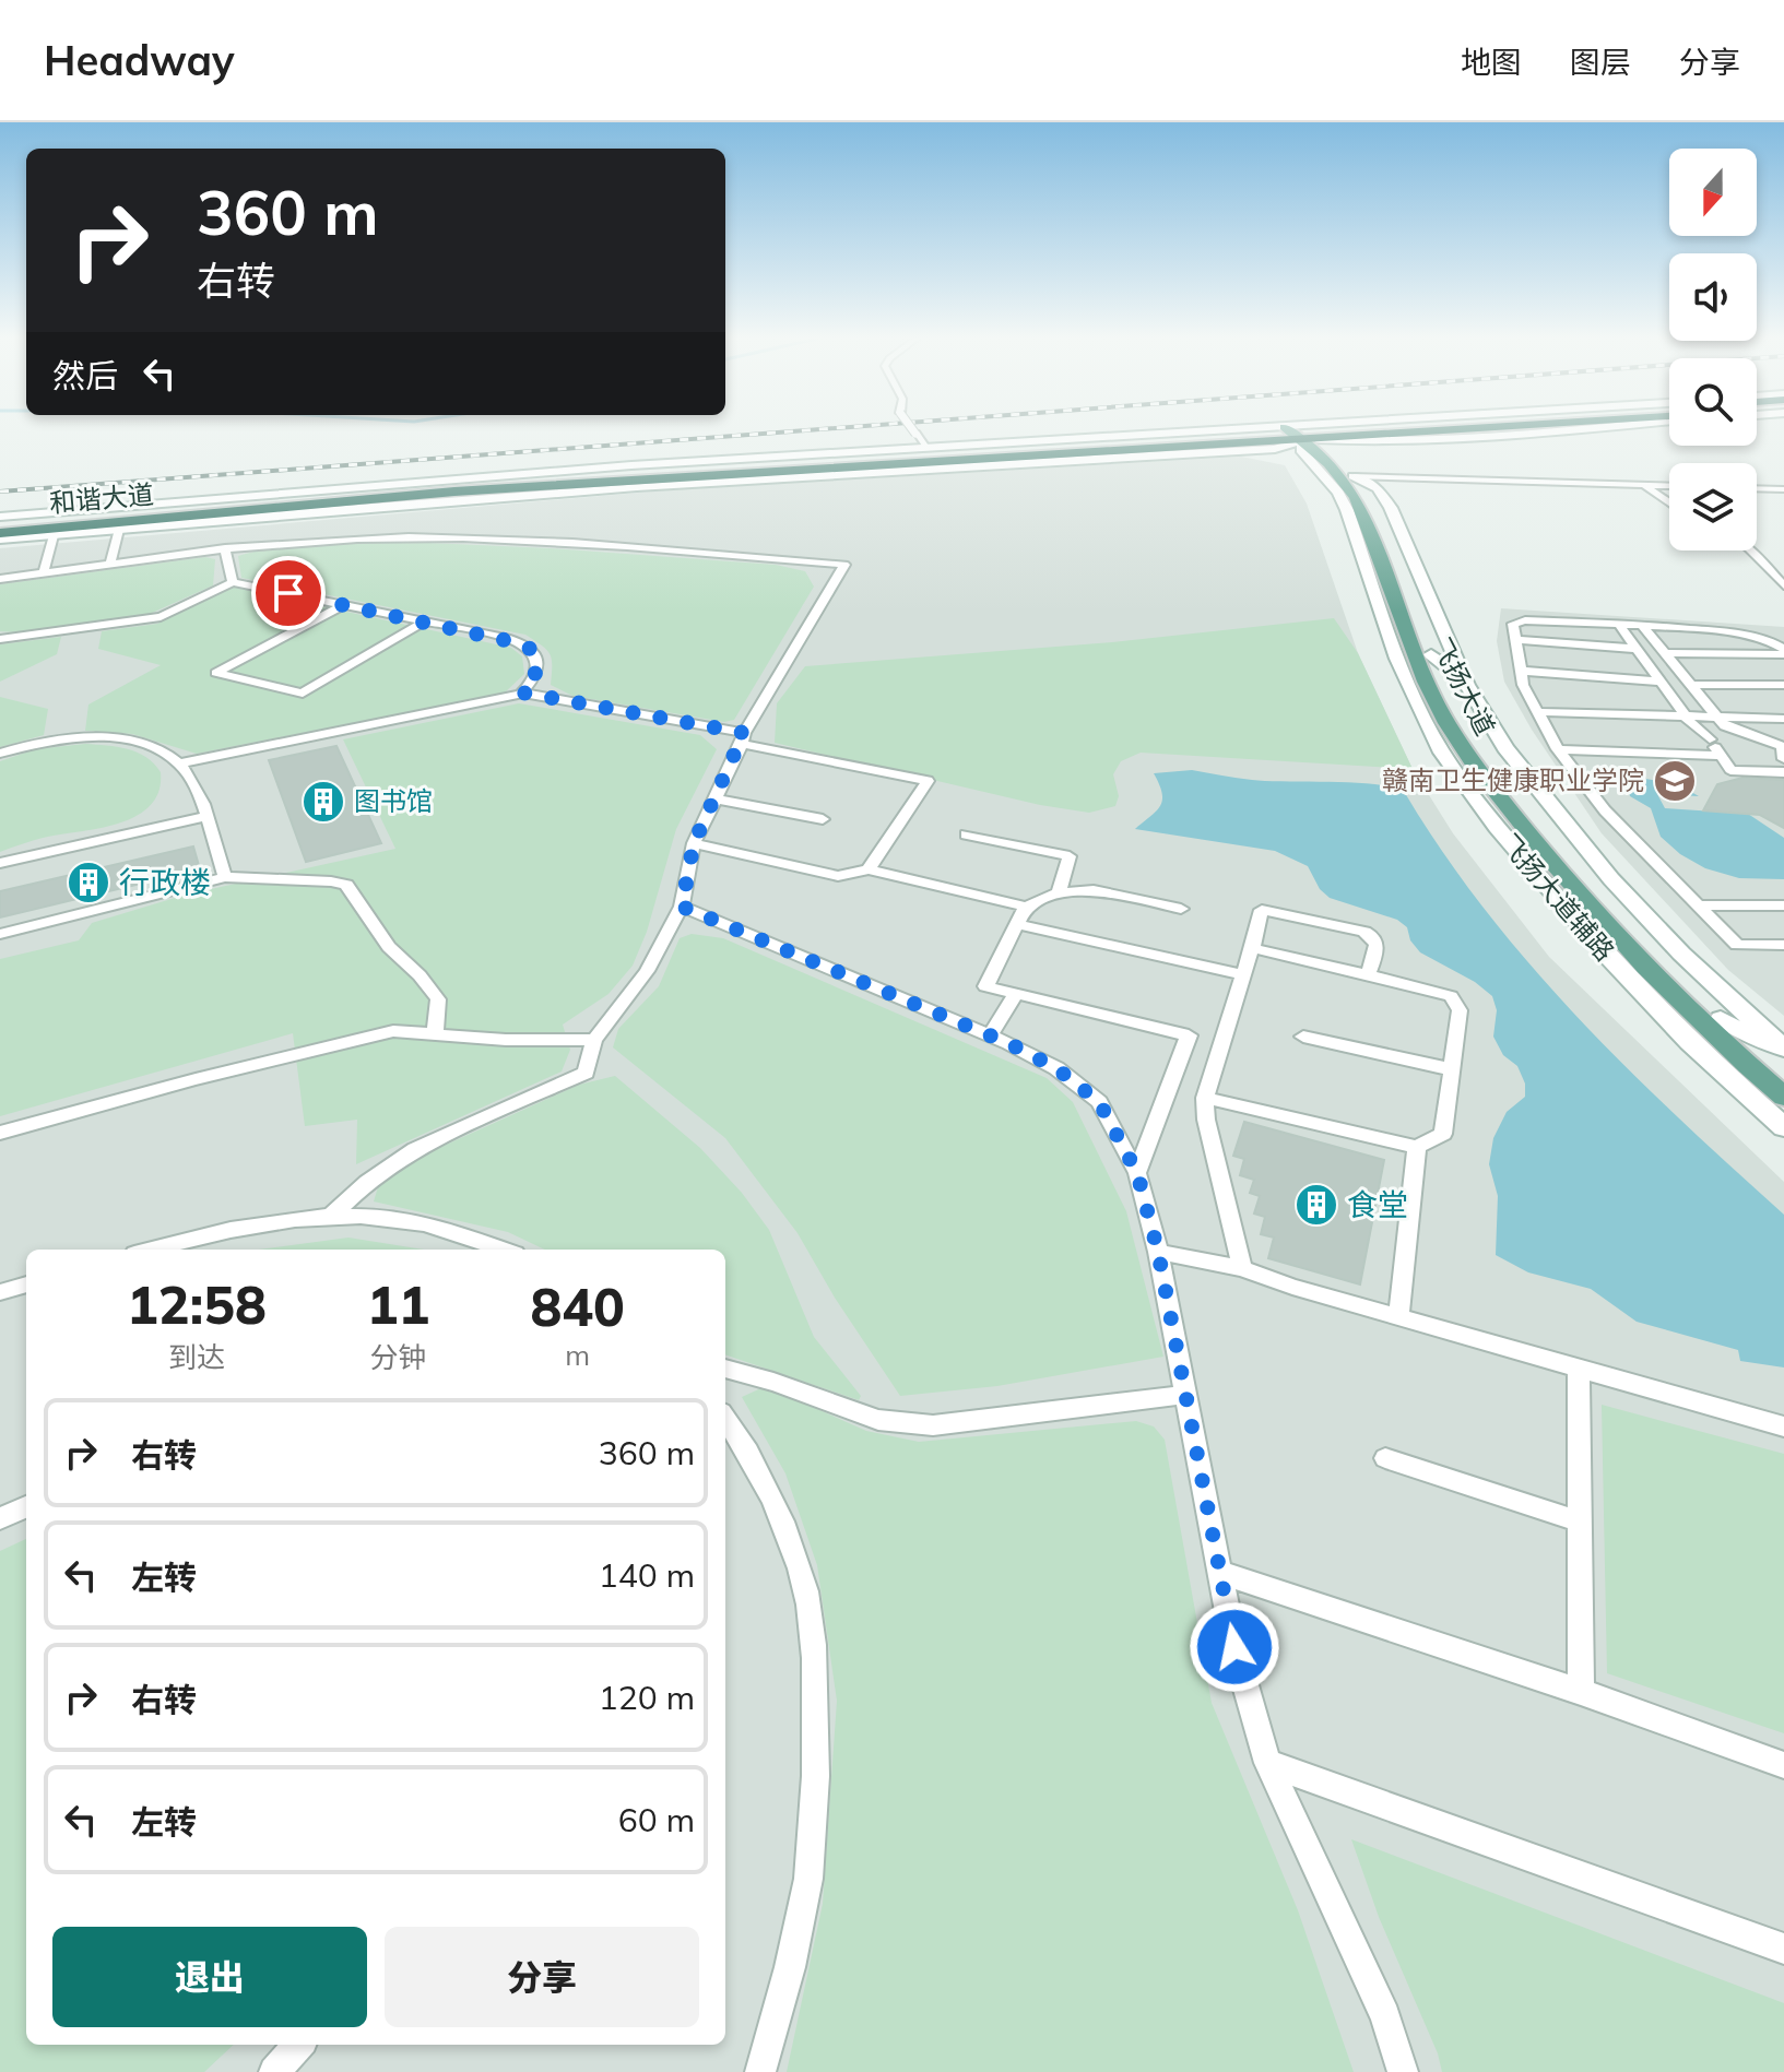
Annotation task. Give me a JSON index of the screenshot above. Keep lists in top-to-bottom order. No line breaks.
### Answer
{"streets":{"highway":["和谐大道"],"main road":["飞扬大道"],"street":["飞扬大道辅路"]},"crossings":[["和谐大道","飞扬大道"],["和谐大道","飞扬大道辅路"],["飞扬大道","飞扬大道辅路"]],"places":{"school or university":["赣南卫生健康职业学院"],"building":["图书馆","行政楼","食堂"]},"north":"bottom","page":{"header":"Headway","nav":["地图","图层","分享"],"turn":["360 m","右转"],"then":"然后","eta":["12:58","到达","11","分钟","840","m"],"list":[{"name":"右转","value":"360 m"},{"name":"左转","value":"140 m"},{"name":"右转","value":"120 m"},{"name":"左转","value":"60 m"}],"buttons":["退出","分享"]}}
